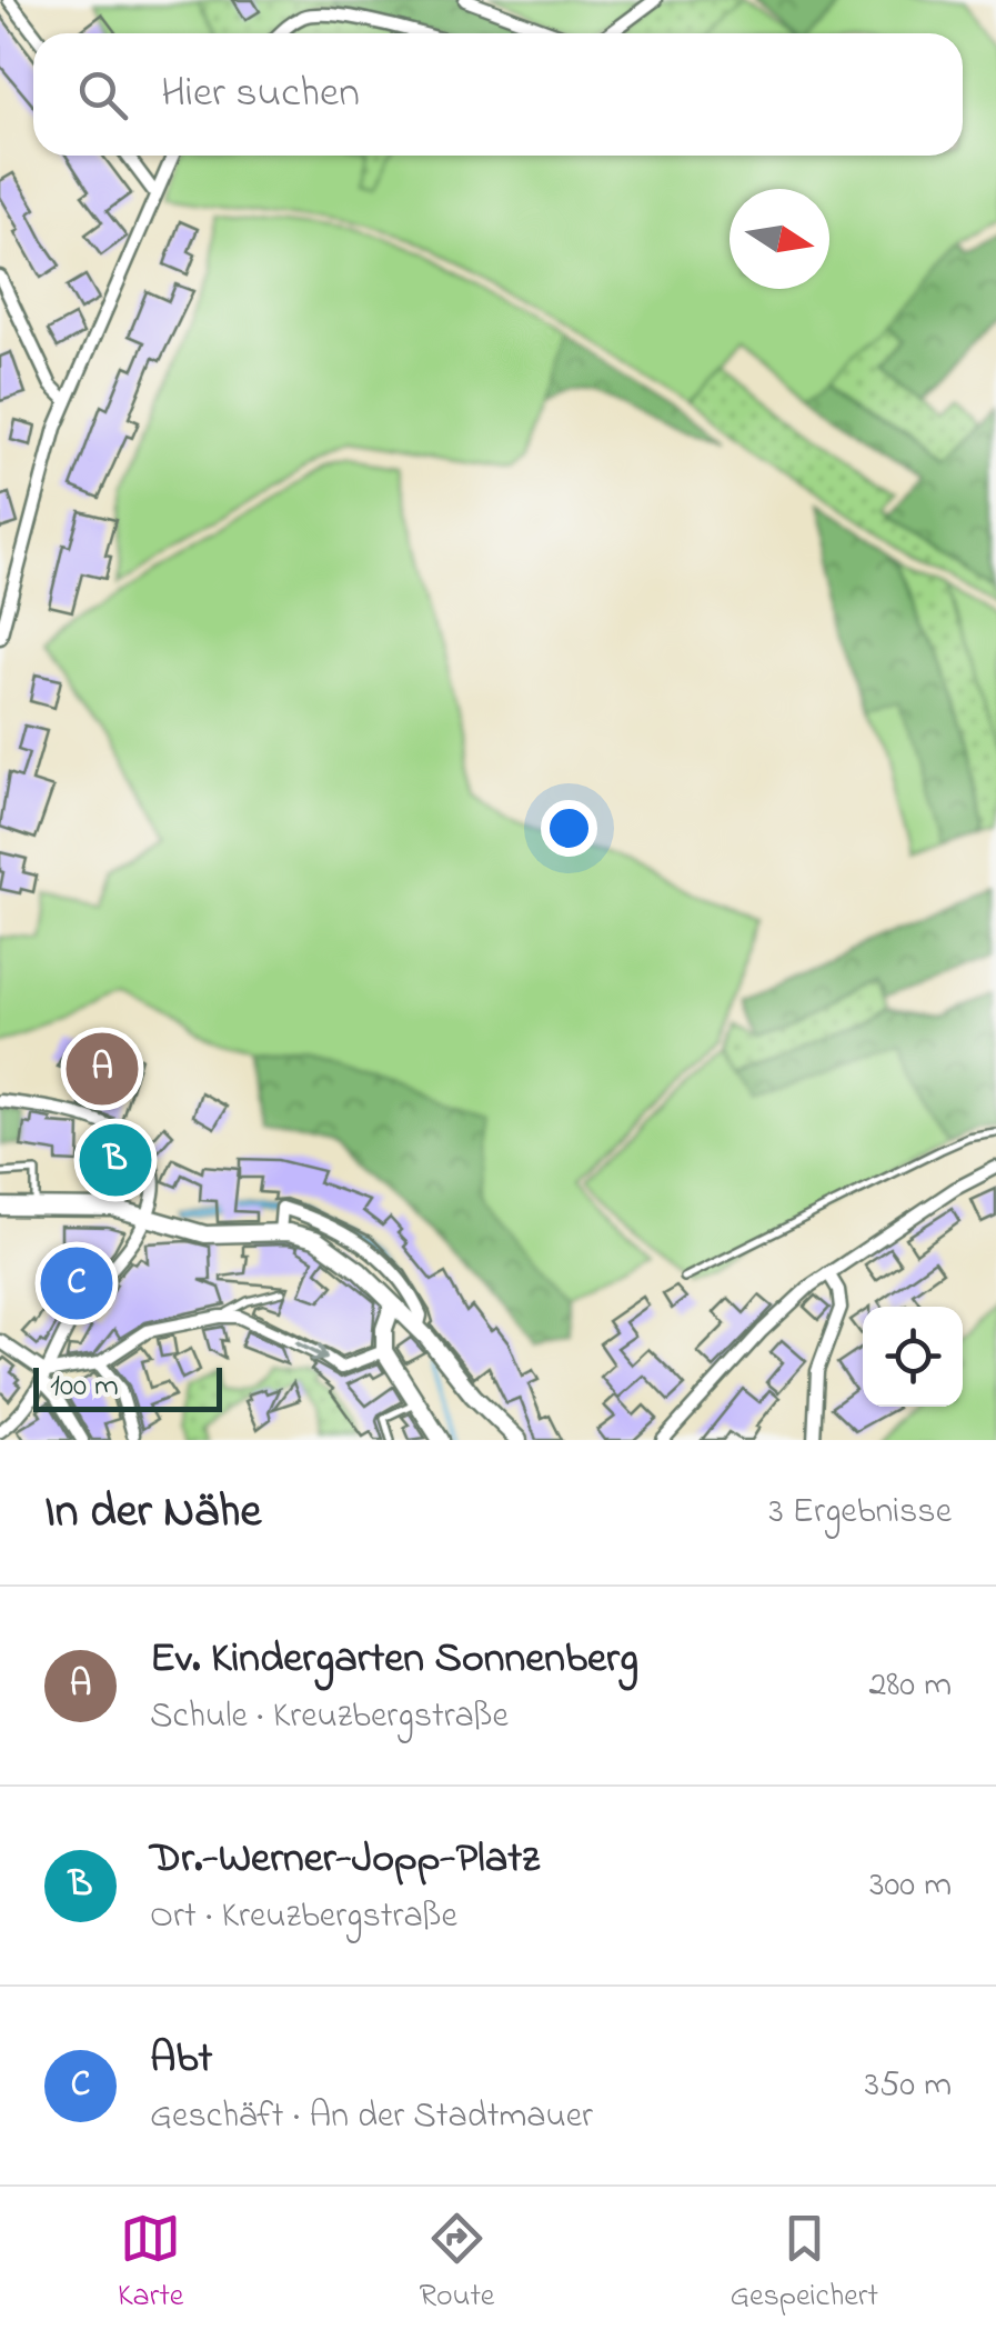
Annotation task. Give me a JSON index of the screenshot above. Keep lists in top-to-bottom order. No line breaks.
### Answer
{"scale_bar":"100 m","north":"right","page":{"search":"Hier suchen","pins":["A","B","C"],"scale":"100 m","heading":["In der Nähe","3 Ergebnisse"],"list":[{"mark":"A","name":"Ev. Kindergarten Sonnenberg","note":"Schule · Kreuzbergstraße","value":"280 m"},{"mark":"B","name":"Dr.-Werner-Jopp-Platz","note":"Ort · Kreuzbergstraße","value":"300 m"},{"mark":"C","name":"Abt","note":"Geschäft · An der Stadtmauer","value":"350 m"}],"nav":["Karte","Route","Gespeichert"]}}
